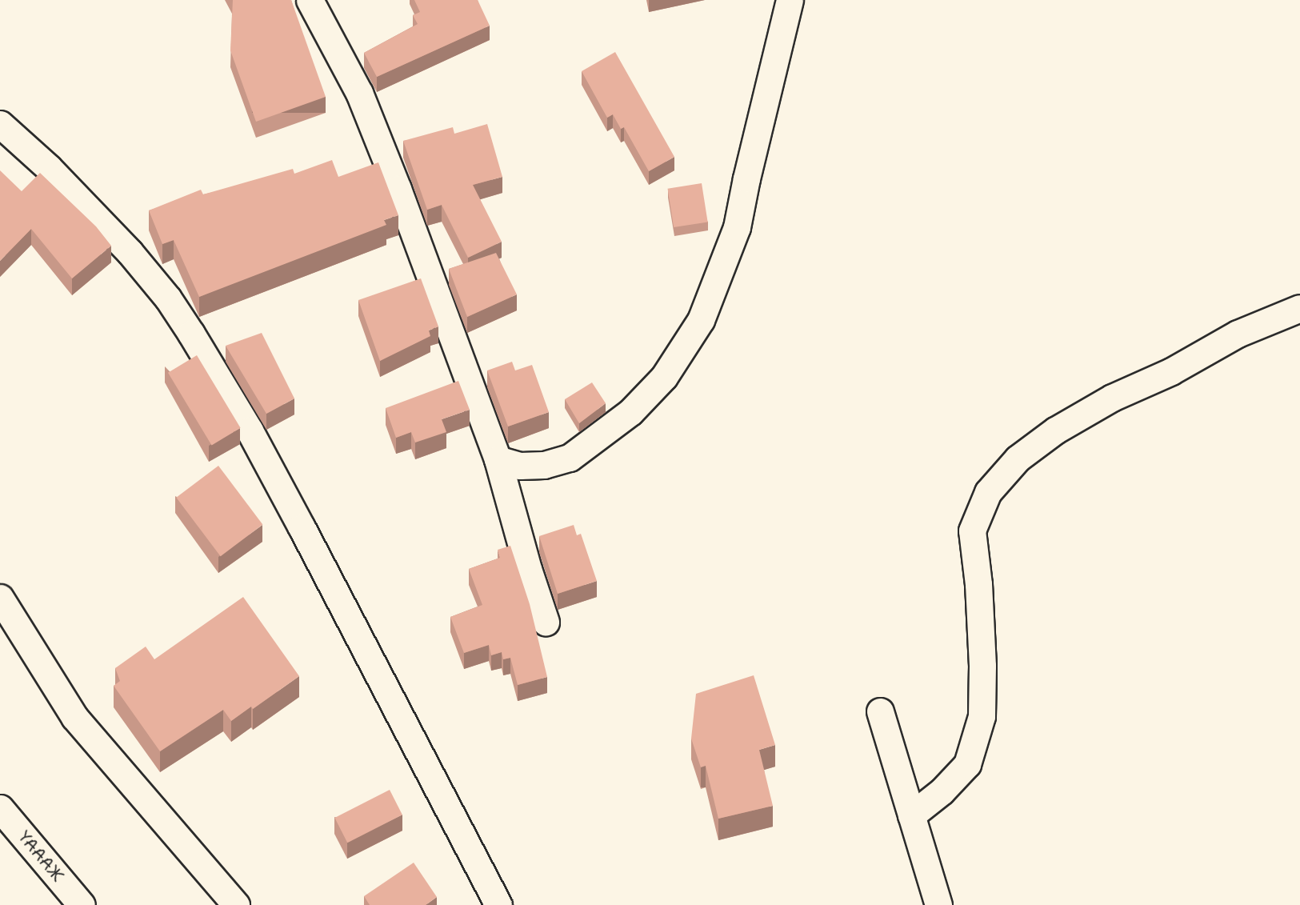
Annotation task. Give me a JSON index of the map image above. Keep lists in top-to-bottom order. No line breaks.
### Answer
{"streets":{"main road":["ҮАААЖ"]}}
